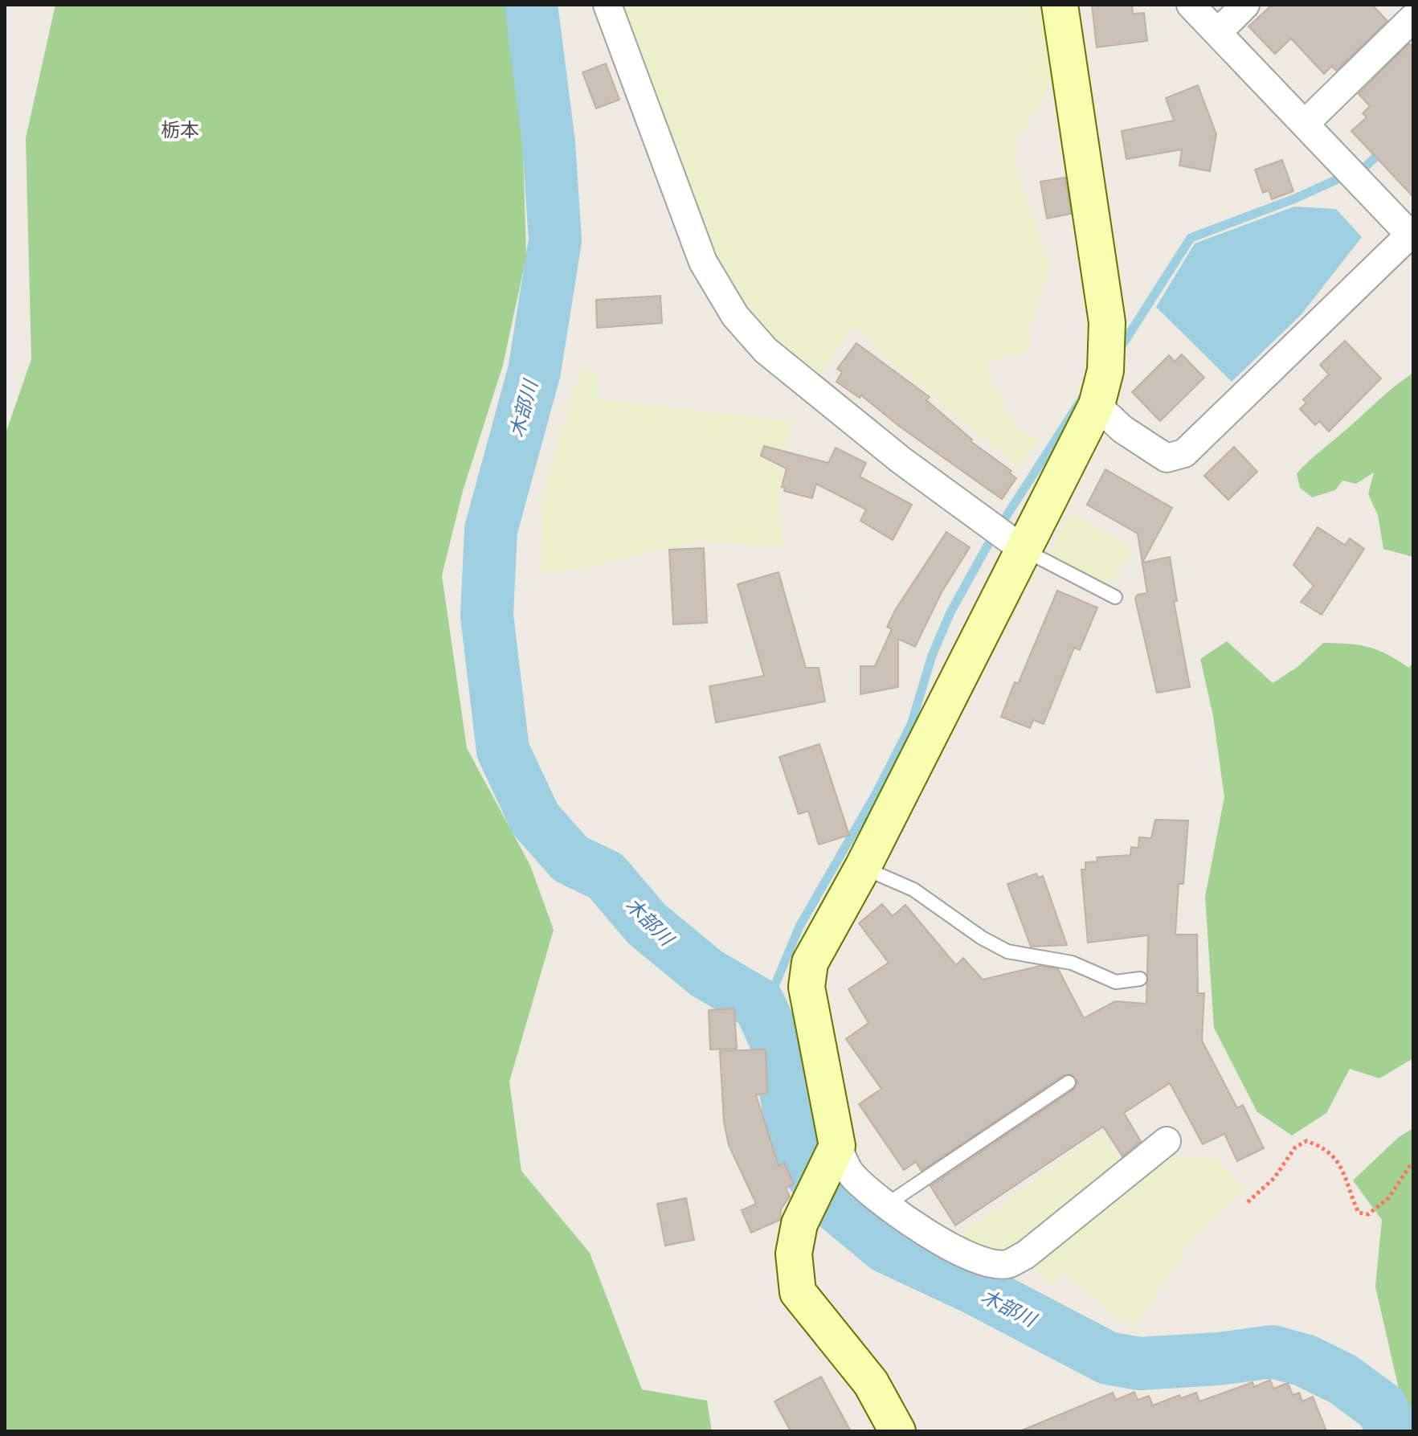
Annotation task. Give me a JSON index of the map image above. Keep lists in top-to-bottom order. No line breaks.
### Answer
{"districts":["栃本"],"water":["木部川"]}
